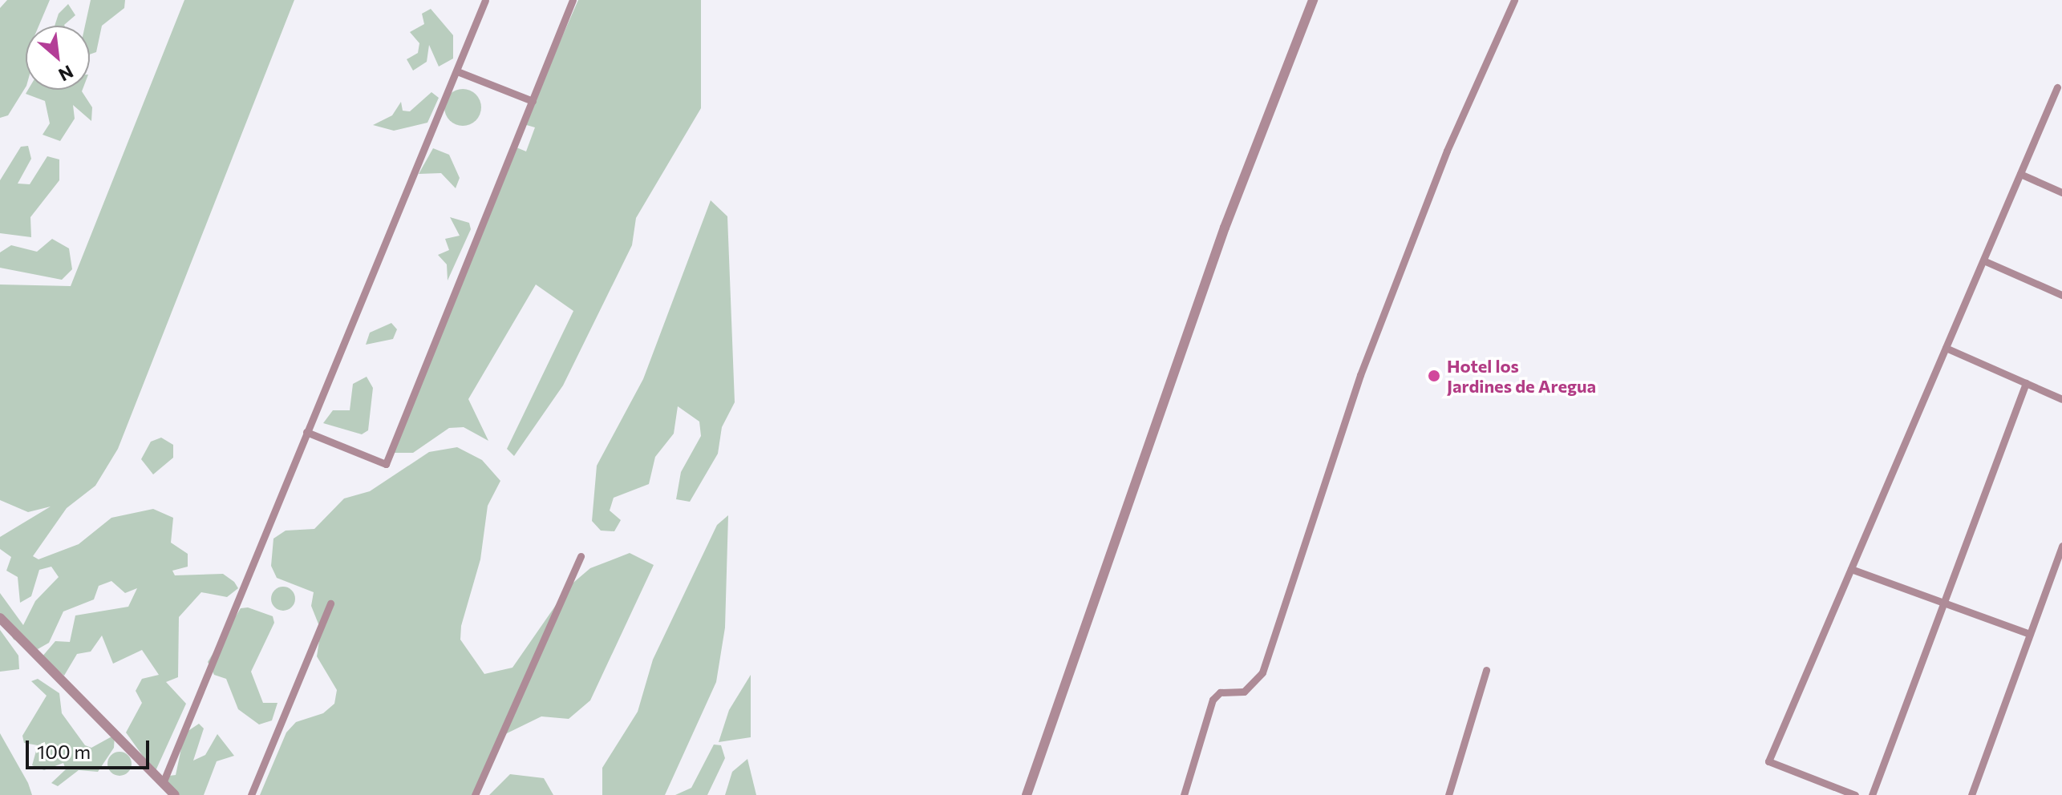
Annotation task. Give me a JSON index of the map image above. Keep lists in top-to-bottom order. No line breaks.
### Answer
{"places":["Hotel los Jardines de Aregua"],"scale_bar":"100 m","north":"bottom right"}
